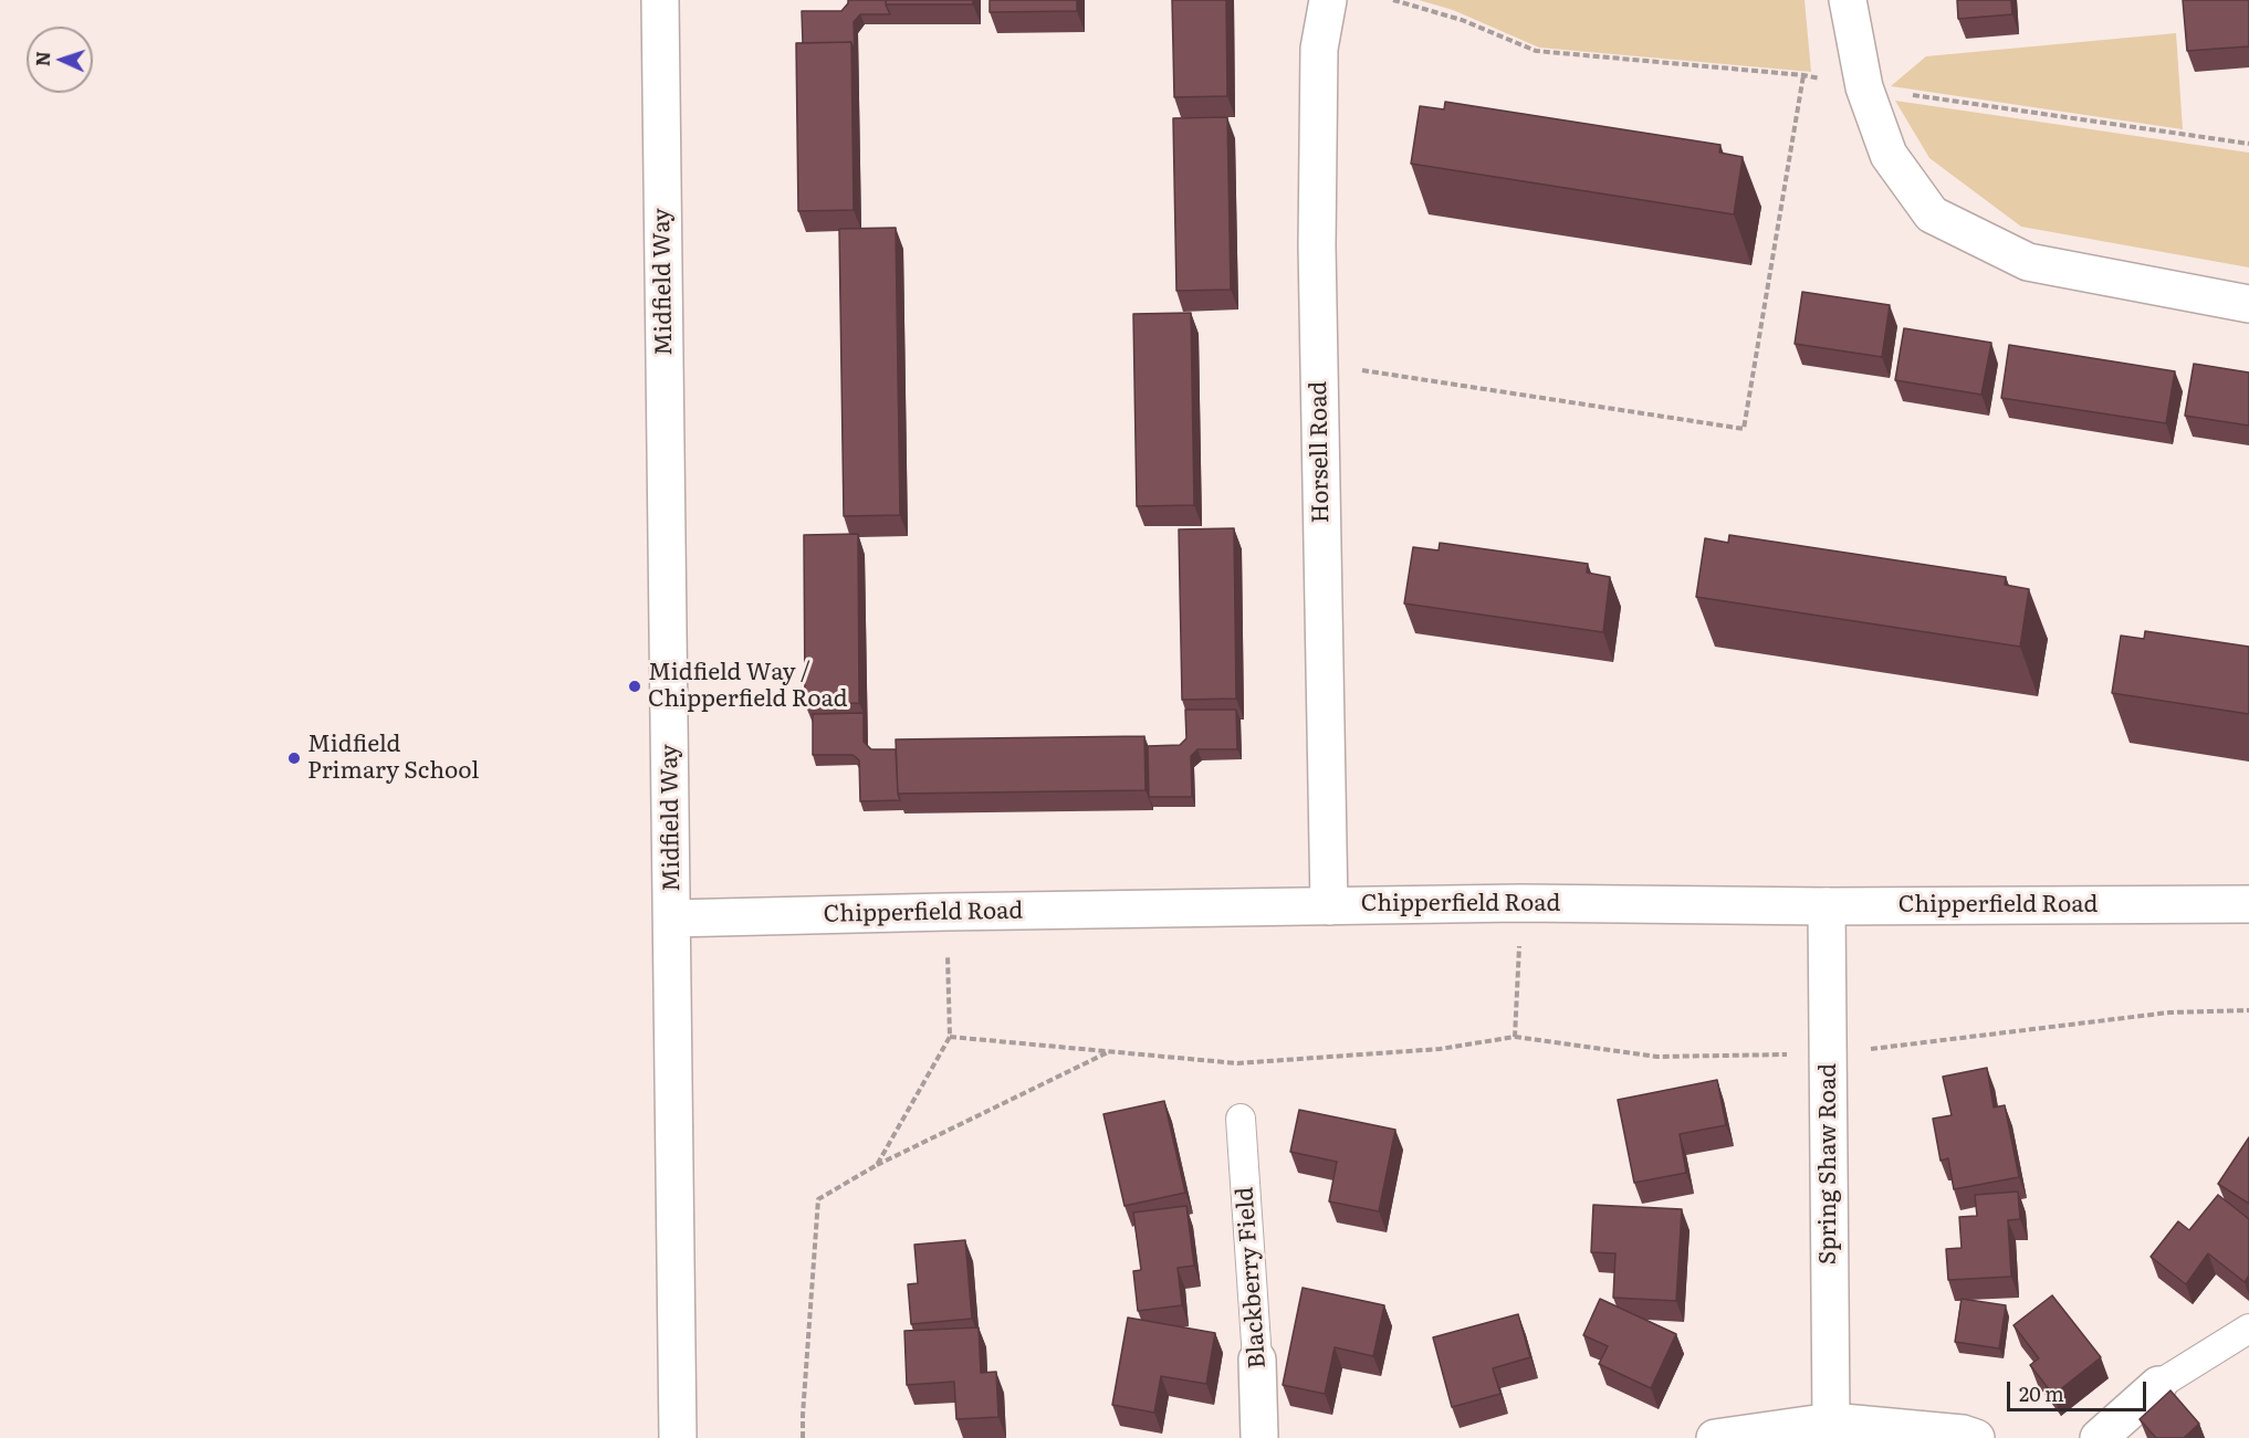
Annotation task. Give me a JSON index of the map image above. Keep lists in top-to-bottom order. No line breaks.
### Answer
{"streets":{"street":["Midfield Way","Horsell Road","Chipperfield Road","Spring Shaw Road","Blackberry Field"]},"crossings":[["Midfield Way","Chipperfield Road"],["Horsell Road","Chipperfield Road"],["Chipperfield Road","Spring Shaw Road"]],"places":["Midfield Way / Chipperfield Road","Midfield Primary School"],"scale_bar":"20 m","north":"left"}
